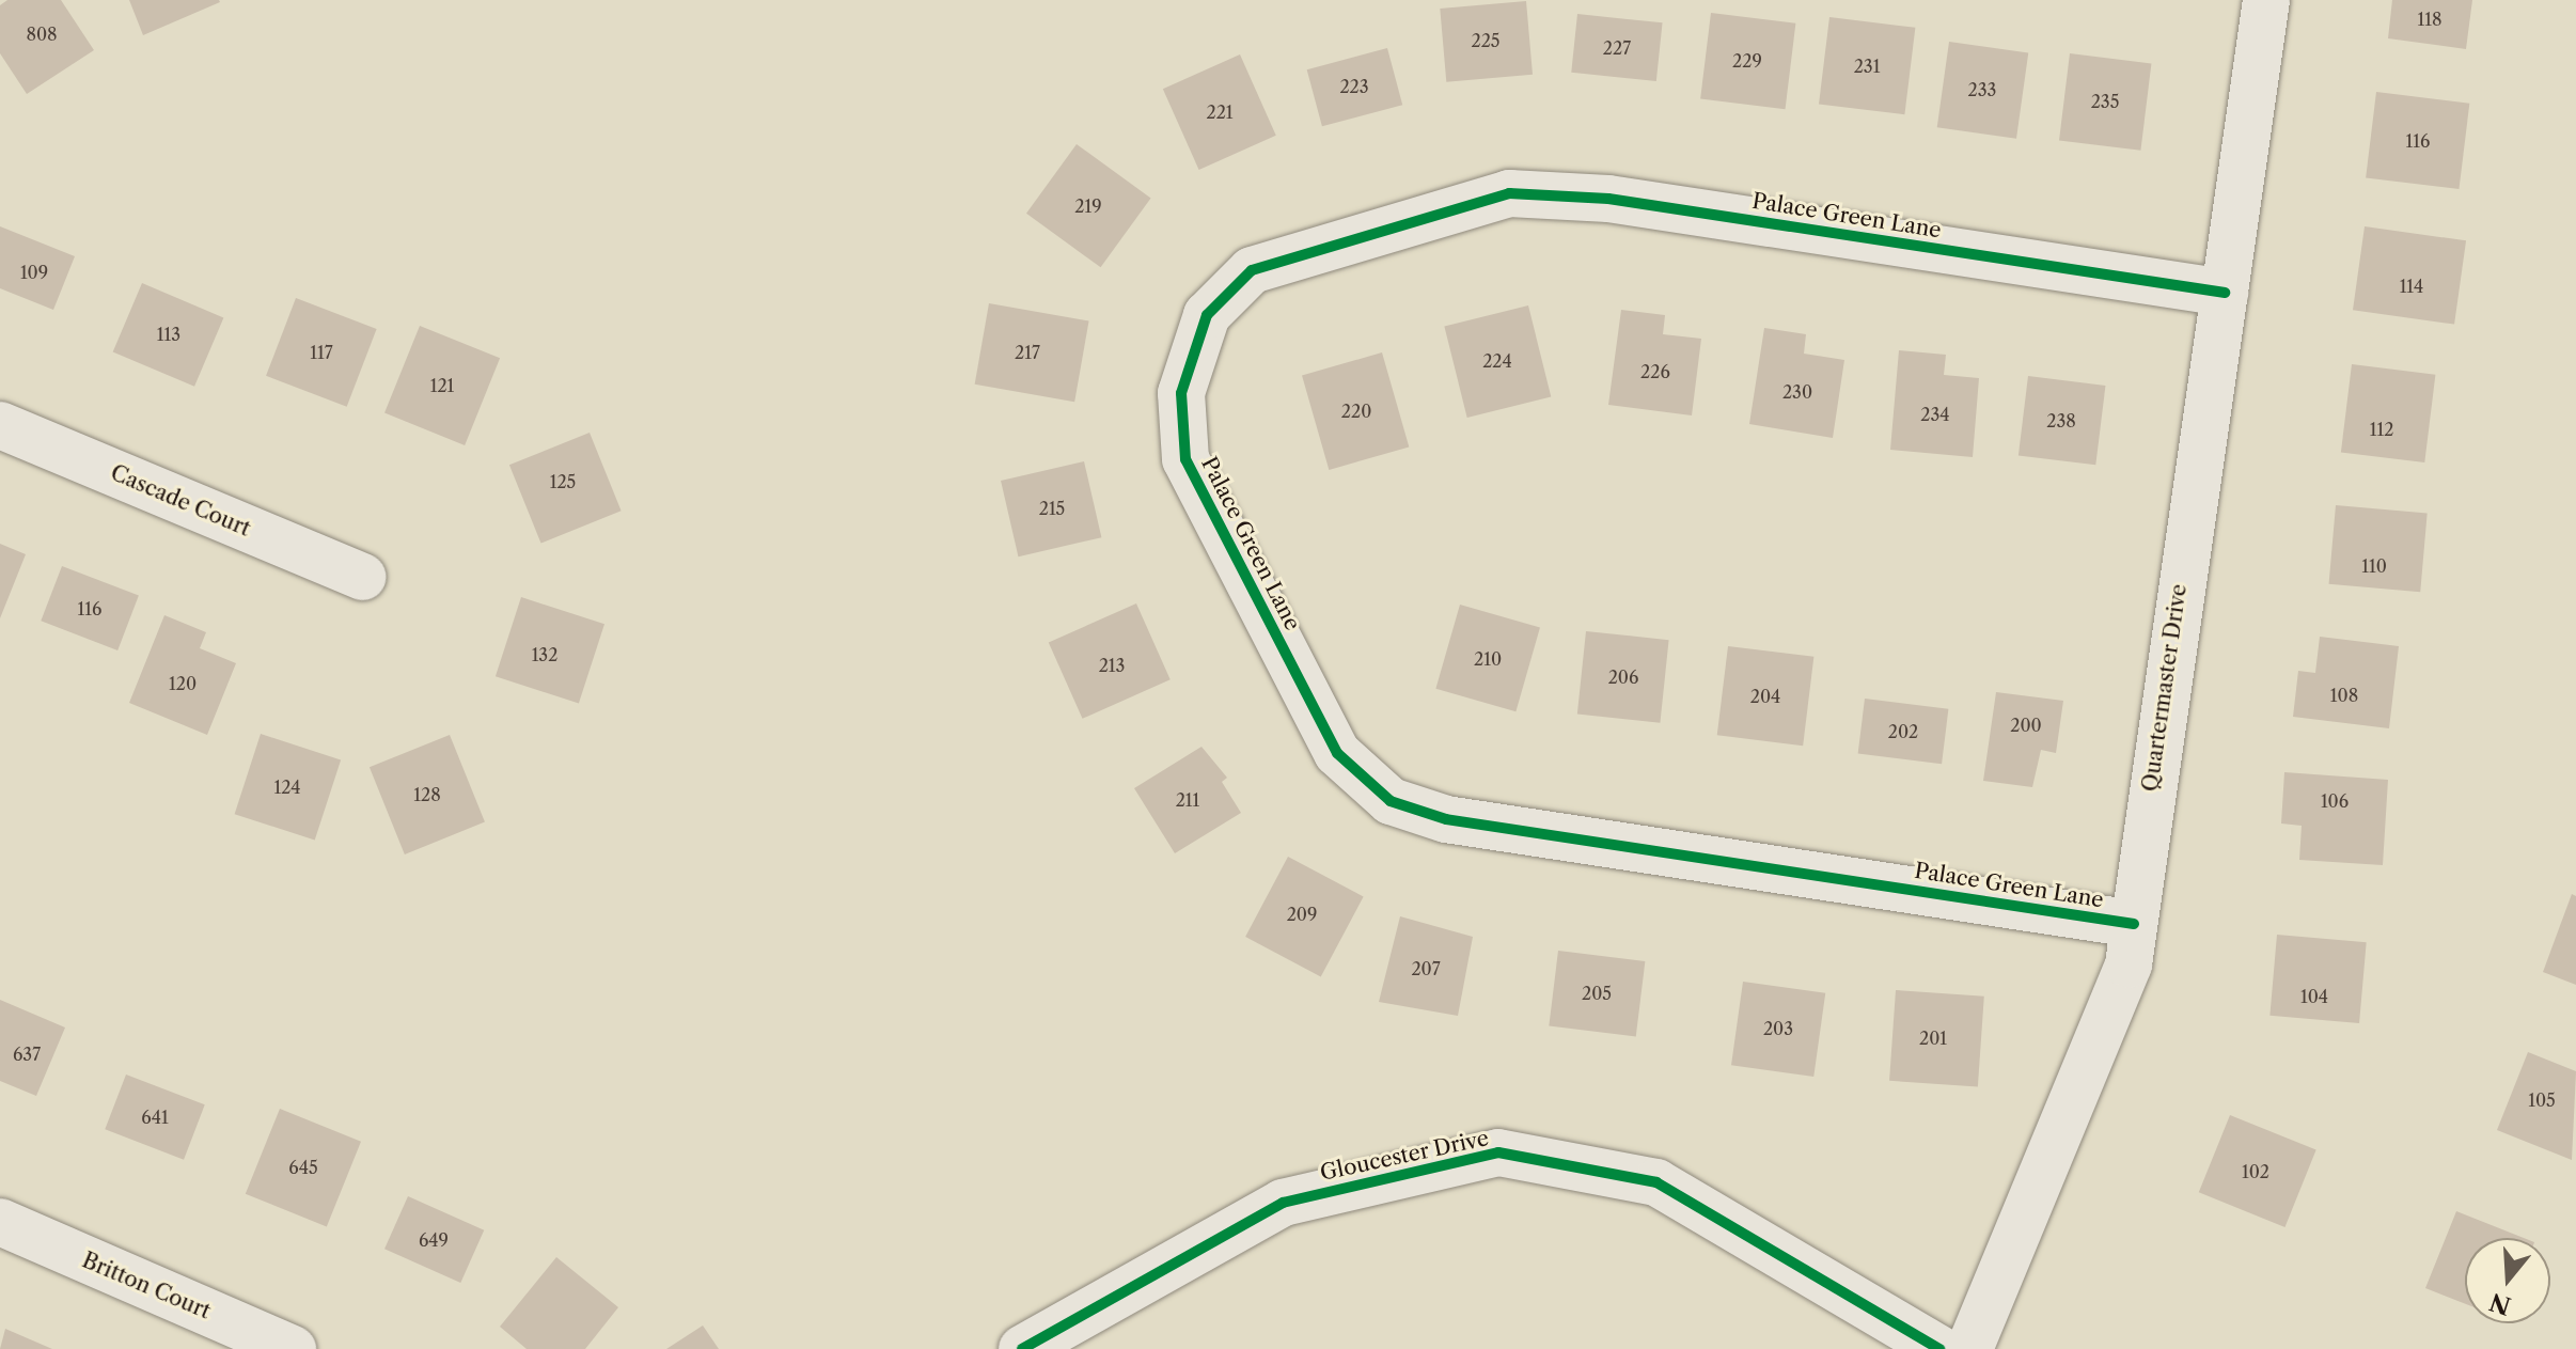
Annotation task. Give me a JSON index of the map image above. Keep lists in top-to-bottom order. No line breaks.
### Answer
{"streets":{"street":["Palace Green Lane","Cascade Court","Quartermaster Drive","Gloucester Drive","Britton Court"]},"crossings":[["Palace Green Lane","Quartermaster Drive"]],"house_numbers":["118","808","225","227","229","231","223","233","235","221","116","219","109","114","113","117","217","224","226","121","230","220","234","238","112","125","215","110","116","132","210","213","206","120","108","204","200","202","124","128","211","106","209","207","205","104","203","201","637","105","641","645","102","649"],"north":"bottom"}
